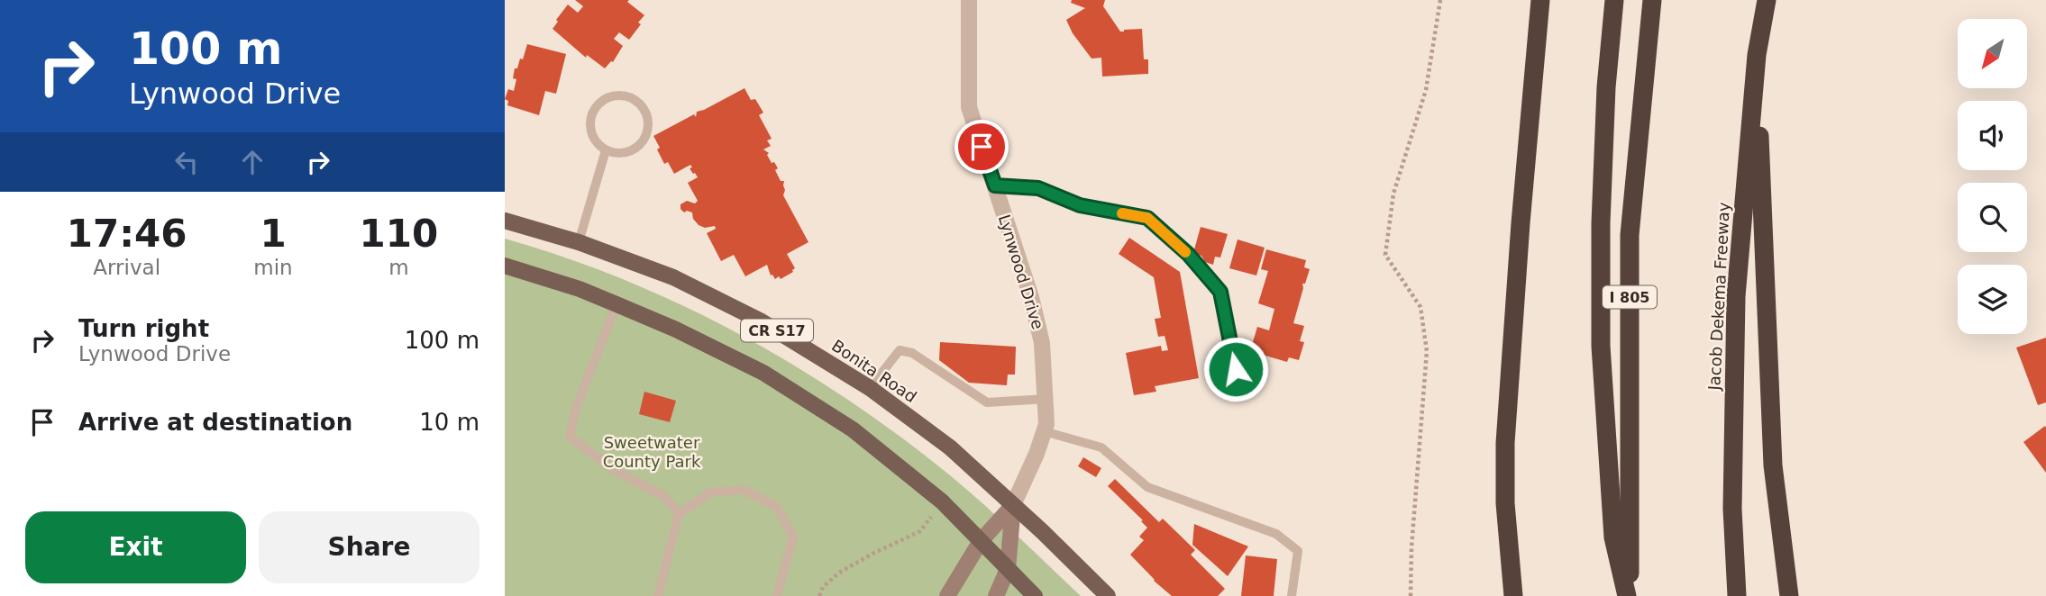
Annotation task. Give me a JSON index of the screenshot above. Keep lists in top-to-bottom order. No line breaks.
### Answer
{"streets":{"highway":["Jacob Dekema Freeway","I 805"],"main road":["CR S17","Bonita Road"],"street":["Lynwood Drive"]},"crossings":[["Lynwood Drive","Bonita Road"]],"parks":["Sweetwater County Park"],"north":"bottom left","page":{"turn":["100 m","Lynwood Drive"],"eta":["17:46","Arrival","1","min","110","m"],"list":[{"name":"Turn right","note":"Lynwood Drive","value":"100 m"},{"name":"Arrive at destination","value":"10 m"}],"buttons":["Exit","Share"]}}
